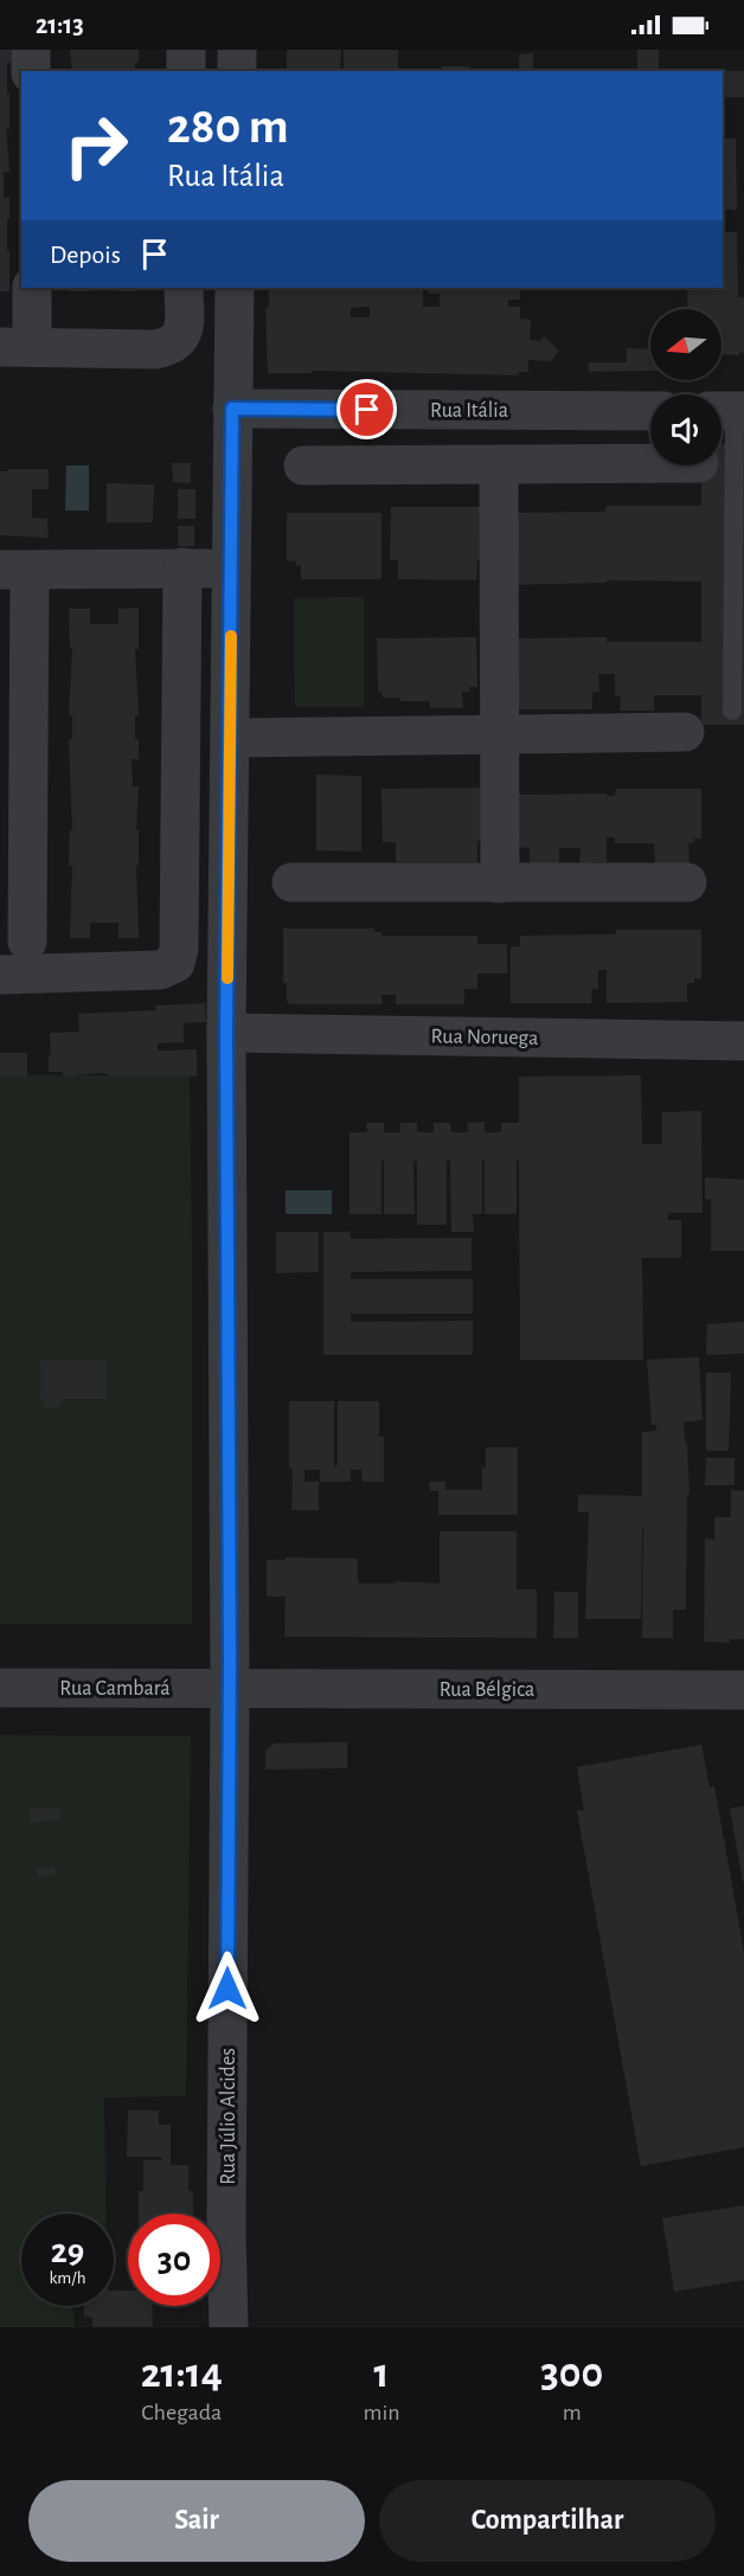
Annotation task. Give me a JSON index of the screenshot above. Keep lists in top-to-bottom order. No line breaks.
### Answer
{"streets":{"street":["Rua Itália","Rua Noruega","Rua Cambará","Rua Bélgica","Rua Júlio Alcides"]},"crossings":[["Rua Itália","Rua Júlio Alcides"],["Rua Noruega","Rua Júlio Alcides"],["Rua Cambará","Rua Bélgica"],["Rua Cambará","Rua Júlio Alcides"],["Rua Bélgica","Rua Júlio Alcides"]],"north":"left","page":{"status":"21:13","turn":["280 m","Rua Itália"],"then":"Depois","speed":"29 km/h","limit":"30","eta":["21:14","Chegada","1","min","300","m"],"buttons":["Sair","Compartilhar"]}}
